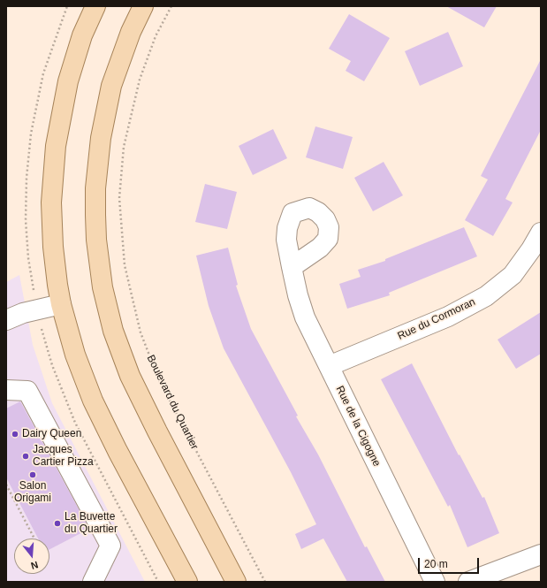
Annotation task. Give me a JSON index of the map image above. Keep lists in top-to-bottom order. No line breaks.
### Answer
{"streets":{"street":["Rue du Cormoran","Rue de la Cigogne"],"path":["Boulevard du Quartier"]},"crossings":[["Rue du Cormoran","Rue de la Cigogne"]],"places":["Dairy Queen","Jacques Cartier Pizza","Salon Origami","La Buvette du Quartier"],"scale_bar":"20 m","north":"bottom"}
